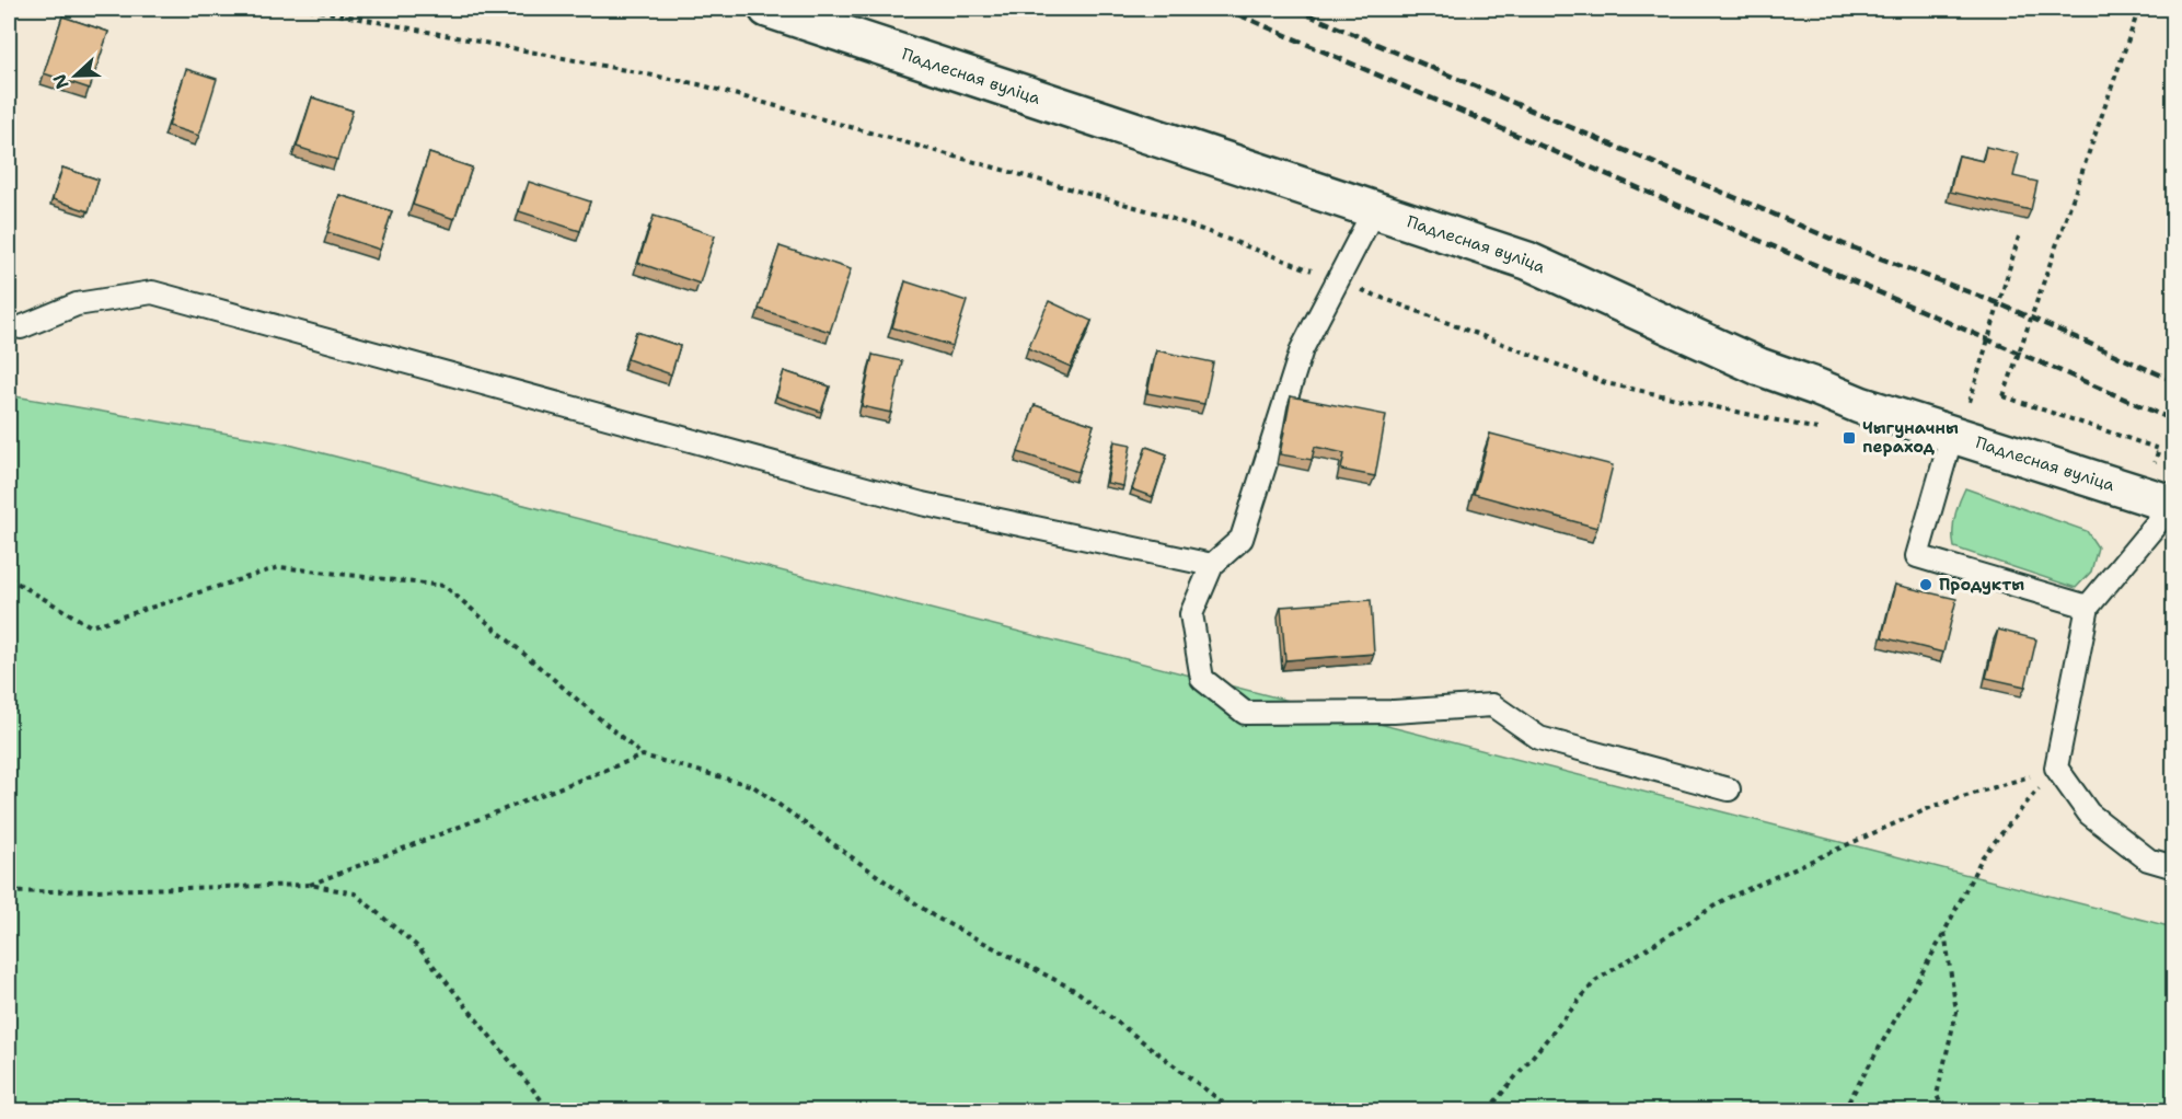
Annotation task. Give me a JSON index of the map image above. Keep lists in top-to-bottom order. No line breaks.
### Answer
{"streets":{"street":["Падлесная вуліца"]},"places":{"transit":["Чыгуначны пераход"],"other":["Продукты"]},"north":"left"}
